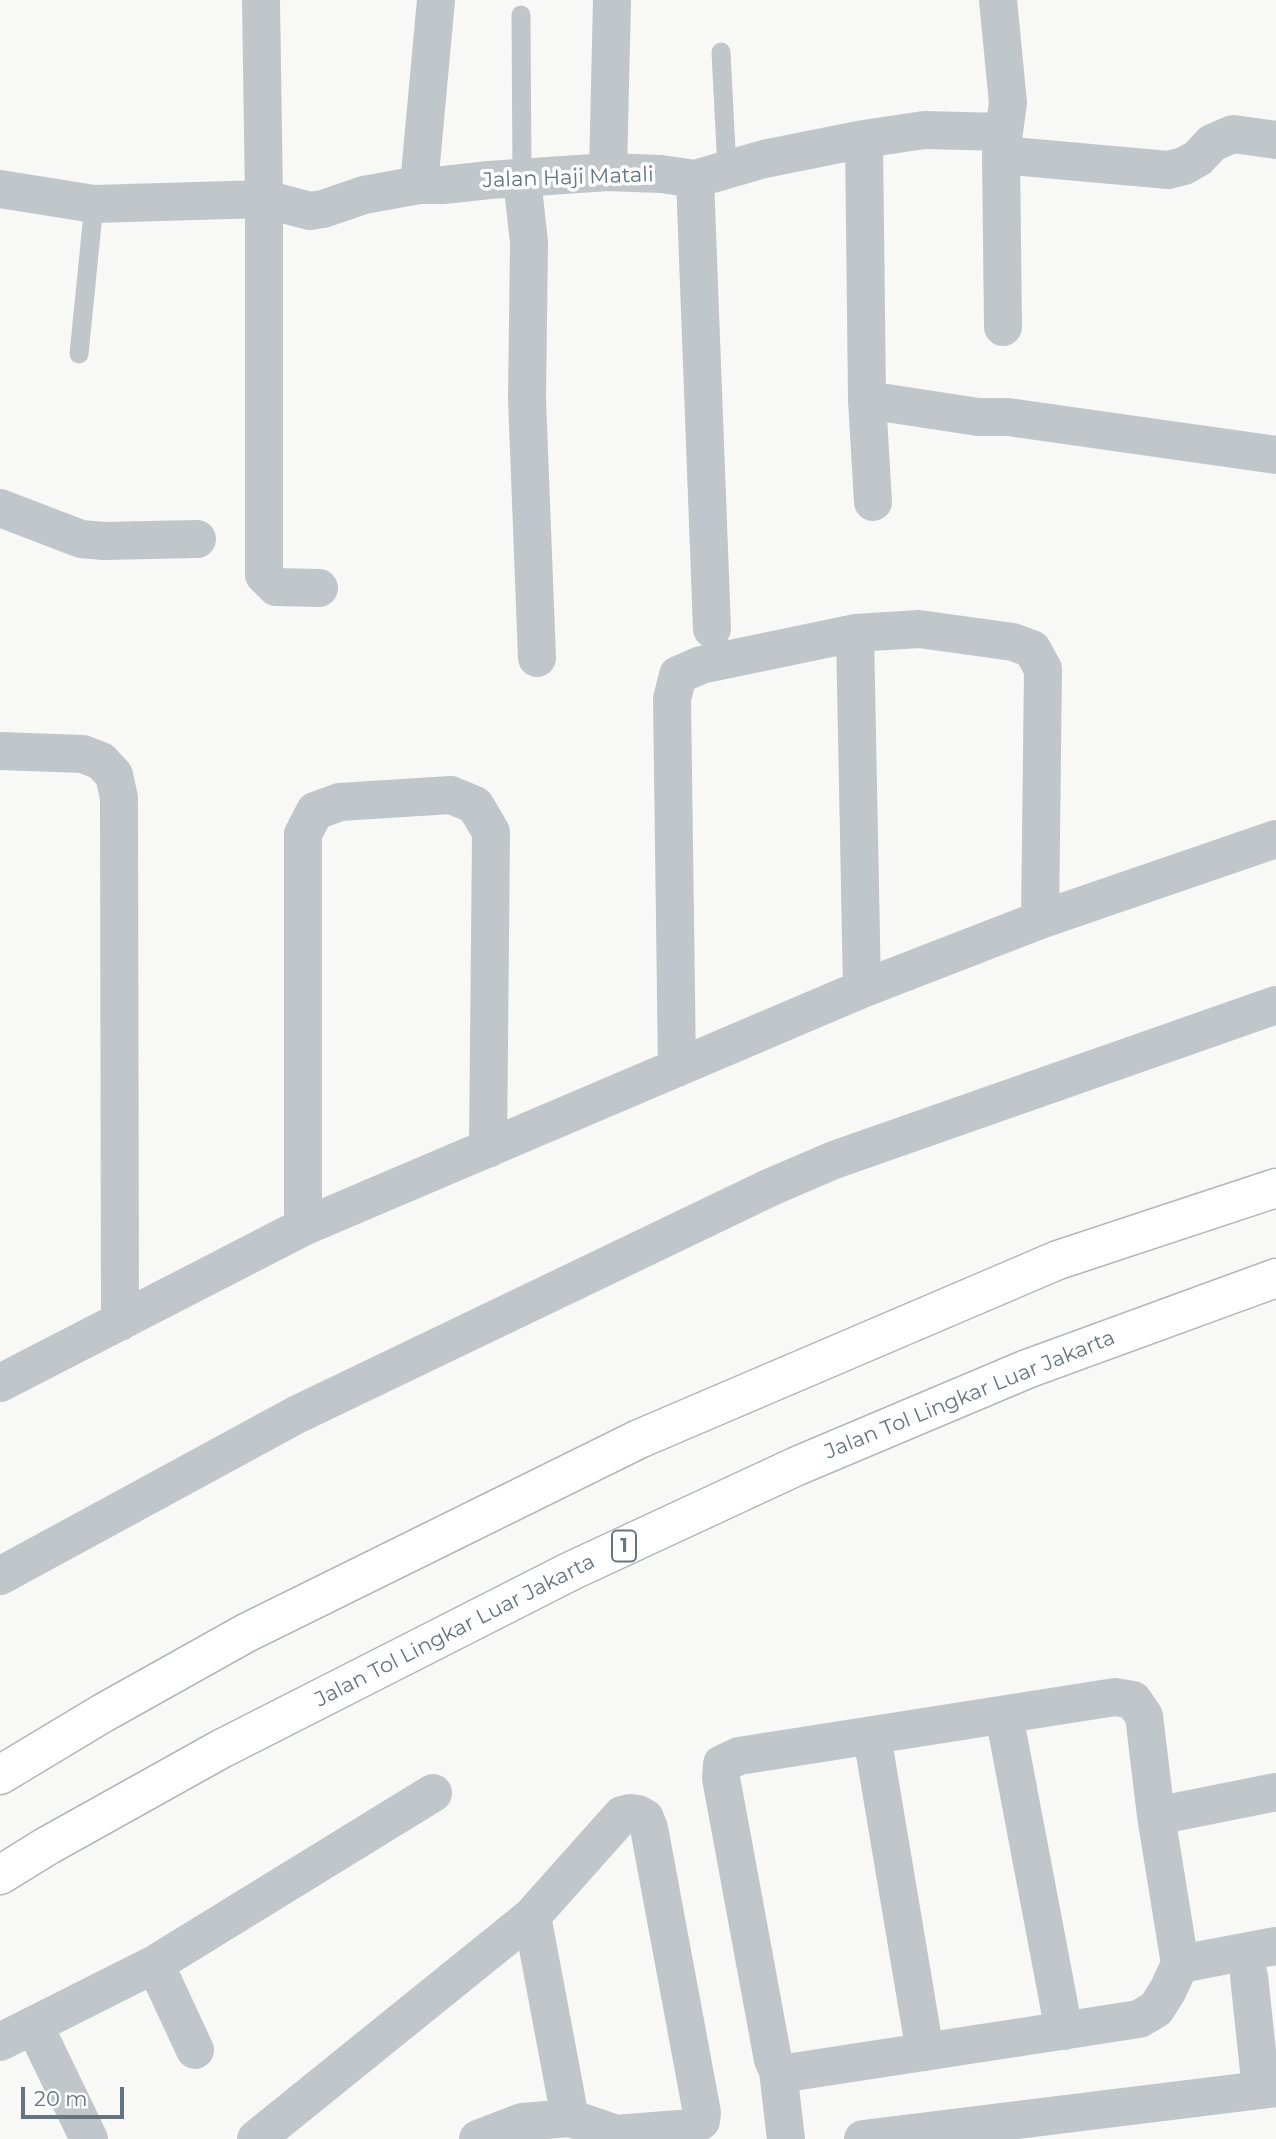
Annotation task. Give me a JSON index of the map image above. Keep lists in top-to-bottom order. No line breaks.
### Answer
{"streets":{"highway":["Jalan Tol Lingkar Luar Jakarta","1"],"street":["Jalan Haji Matali"]},"scale_bar":"20 m"}
